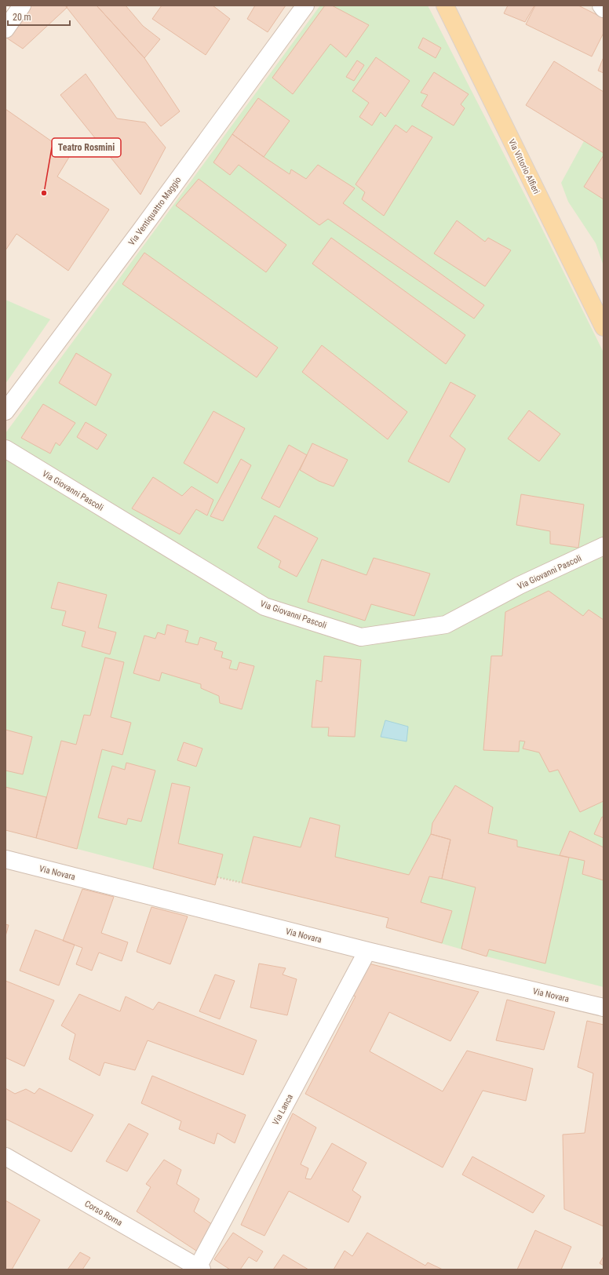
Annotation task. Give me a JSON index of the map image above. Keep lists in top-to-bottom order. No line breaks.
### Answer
{"streets":{"main road":["Via Vittorio Alfieri"],"street":["Via Ventiquattro Maggio","Via Giovanni Pascoli","Via Novara","Via Lanca","Corso Roma"]},"crossings":[["Via Novara","Via Lanca"],["Via Lanca","Corso Roma"]],"places":["Teatro Rosmini"],"scale_bar":"20 m"}
